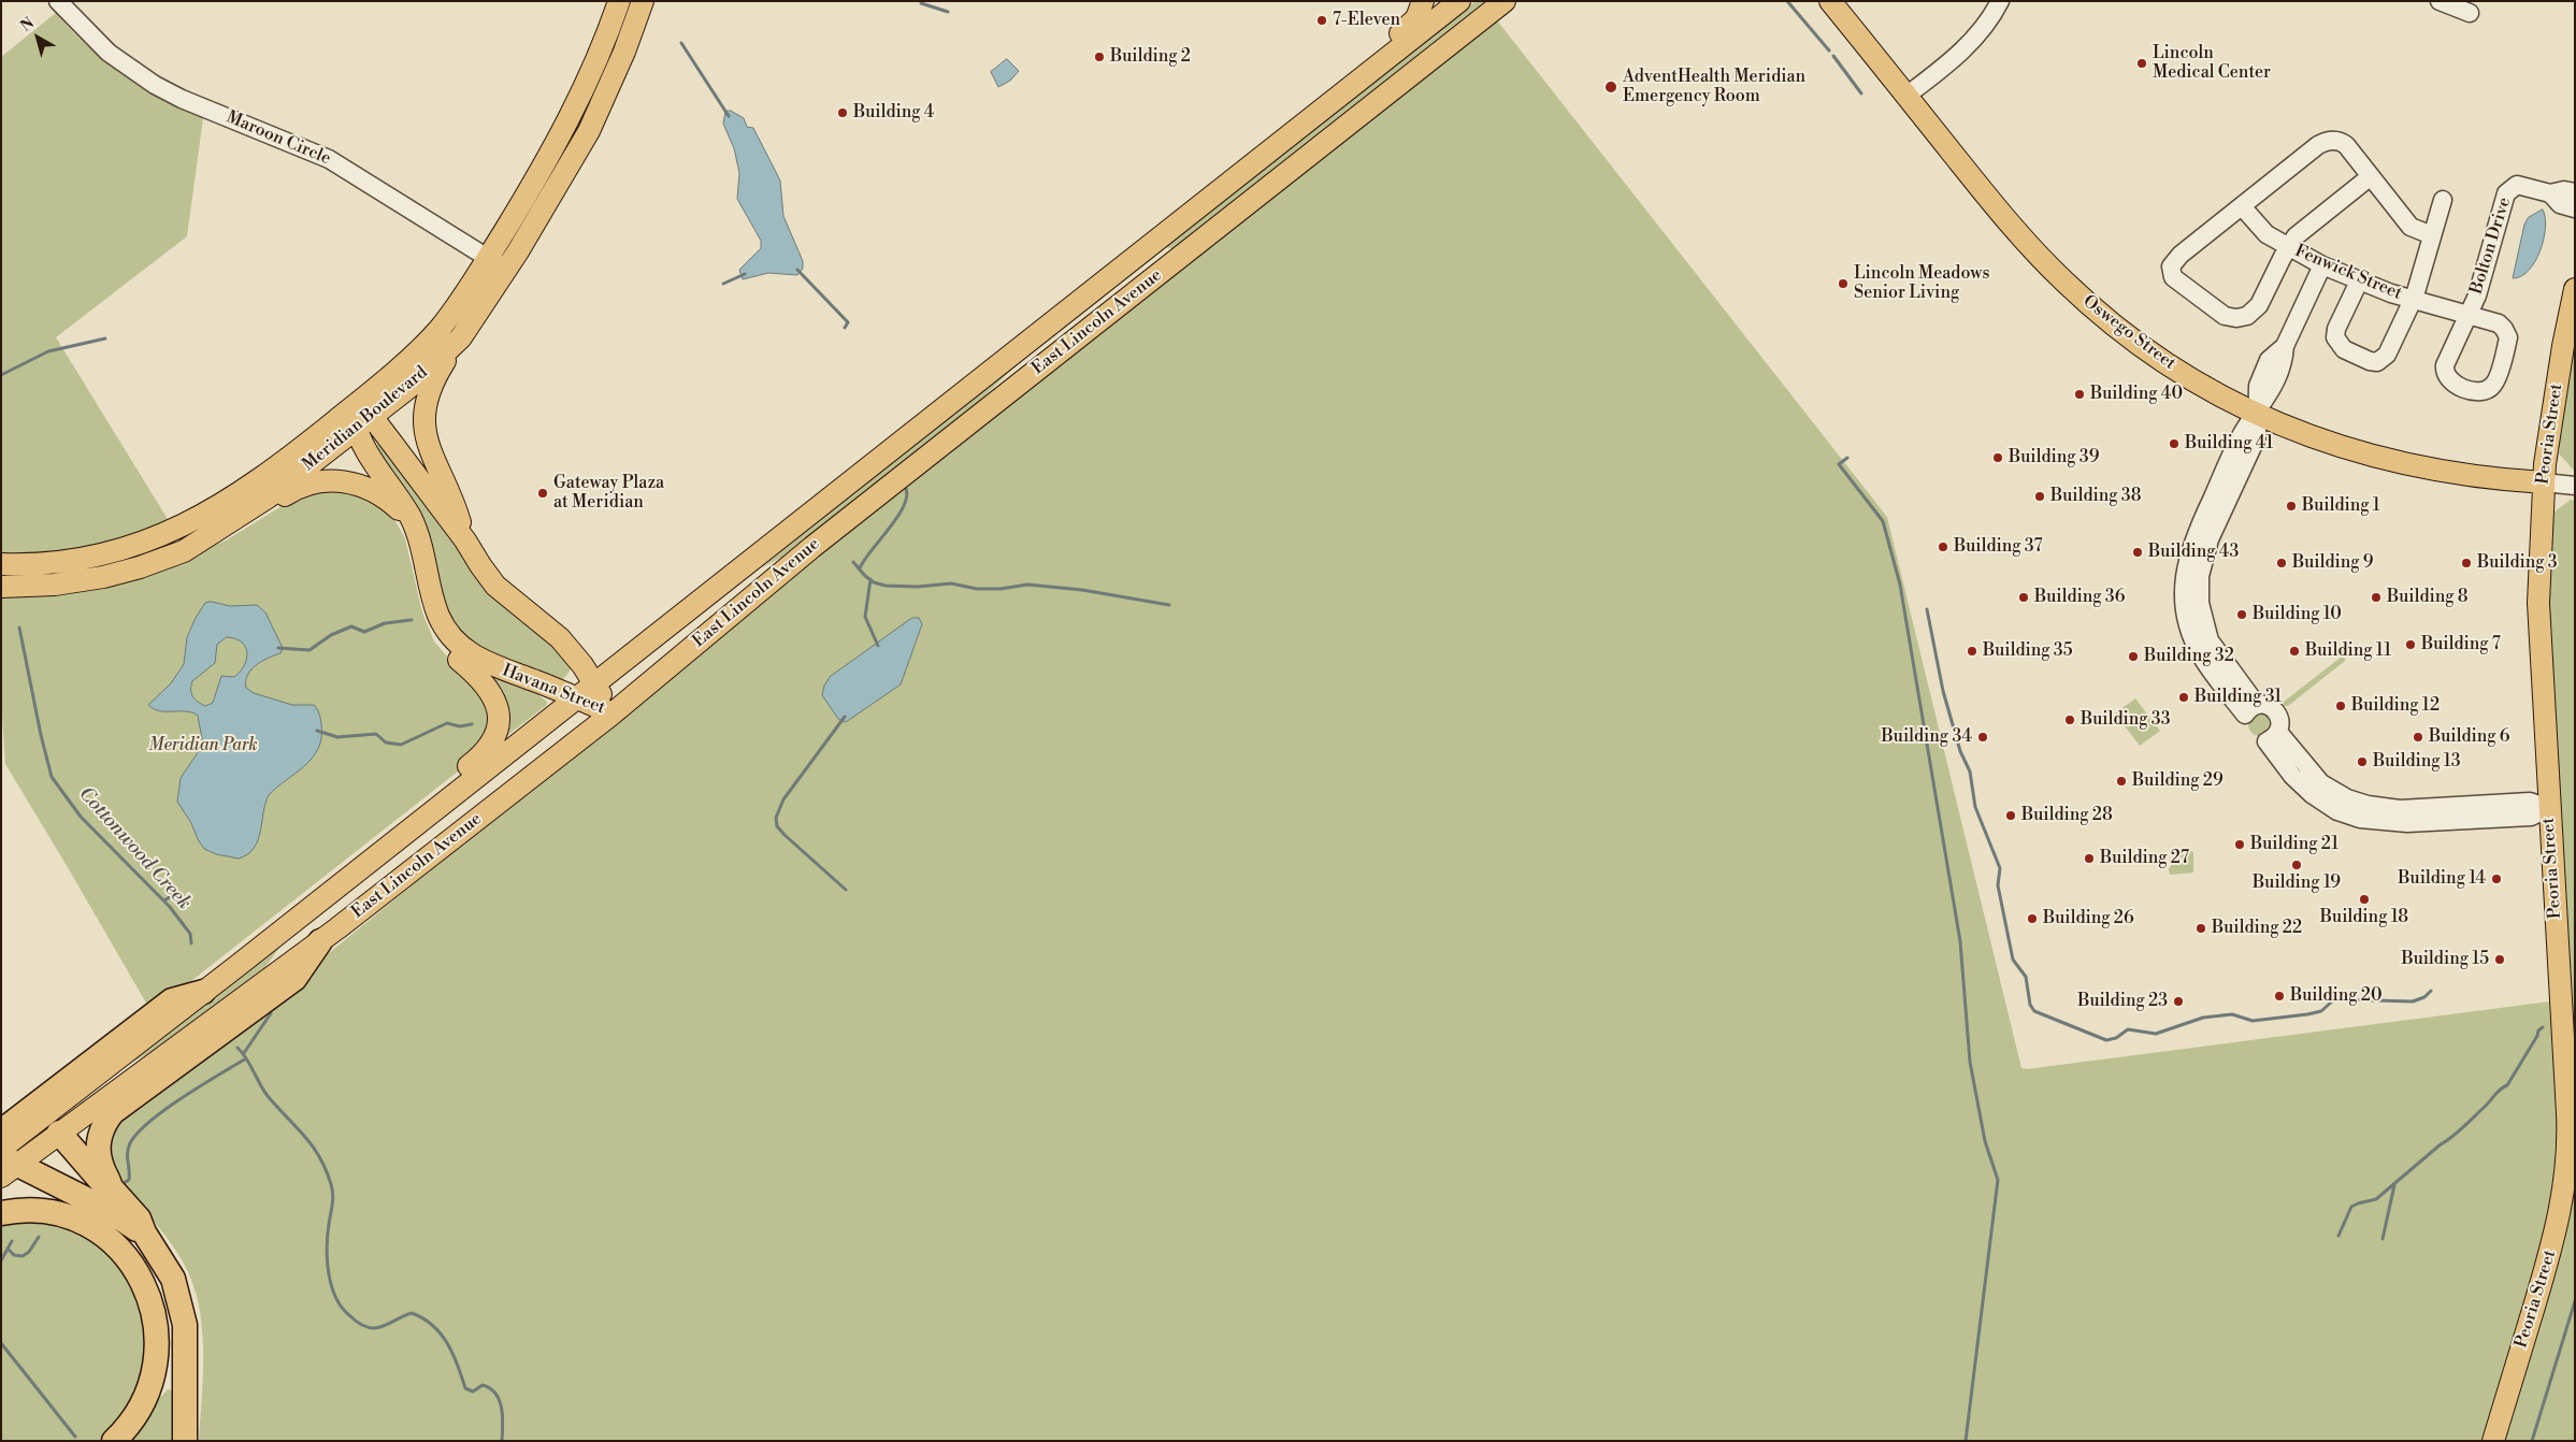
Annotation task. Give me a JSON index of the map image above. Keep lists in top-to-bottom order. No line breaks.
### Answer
{"streets":{"main road":["East Lincoln Avenue","Oswego Street","Meridian Boulevard","Peoria Street","Havana Street"],"street":["Maroon Circle","Bolton Drive","Fenwick Street"]},"crossings":[["Maroon Circle","Meridian Boulevard"],["Bolton Drive","Fenwick Street"],["East Lincoln Avenue","Havana Street"],["Oswego Street","Peoria Street"],["Meridian Boulevard","Havana Street"]],"water":["Cottonwood Creek"],"parks":["Meridian Park"],"places":["7-Eleven","Building 2","Lincoln Medical Center","AdventHealth Meridian Emergency Room","Building 4","Lincoln Meadows Senior Living","Building 40","Building 41","Building 39","Gateway Plaza at Meridian","Building 38","Building 1","Building 37","Building 43","Building 9","Building 3","Building 36","Building 8","Building 10","Building 7","Building 35","Building 11","Building 32","Building 31","Building 12","Building 33","Building 34","Building 6","Building 13","Building 29","Building 28","Building 21","Building 27","Building 19","Building 14","Building 18","Building 26","Building 22","Building 15","Building 20","Building 23"],"north":"top left"}
